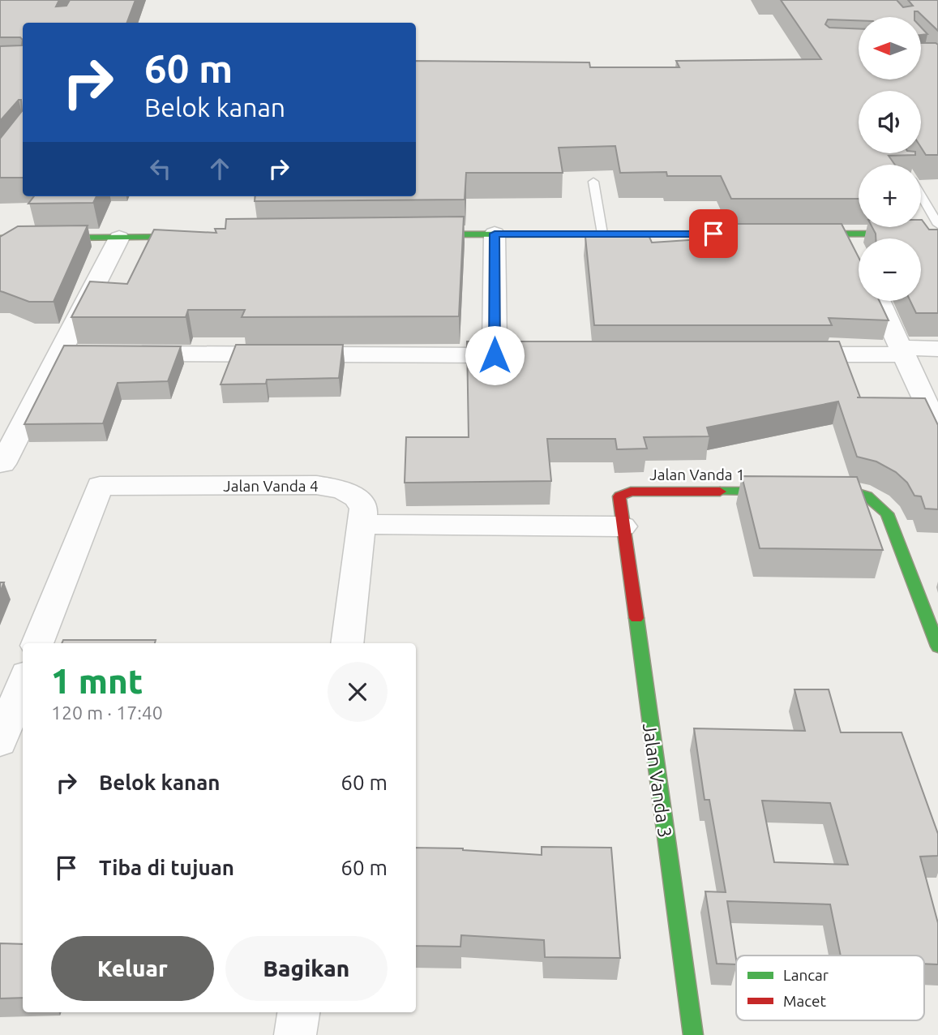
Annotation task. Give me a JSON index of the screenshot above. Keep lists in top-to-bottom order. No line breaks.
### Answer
{"streets":{"street":["Jalan Vanda 1","Jalan Vanda 4","Jalan Vanda 3"]},"crossings":[["Jalan Vanda 1","Jalan Vanda 3"]],"legend":["Lancar","Macet"],"north":"left","page":{"map_buttons":["+","−"],"turn":["60 m","Belok kanan"],"heading":["1 mnt","120 m · 17:40"],"list":[{"name":"Belok kanan","value":"60 m"},{"name":"Tiba di tujuan","value":"60 m"}],"buttons":["Keluar","Bagikan"]}}
